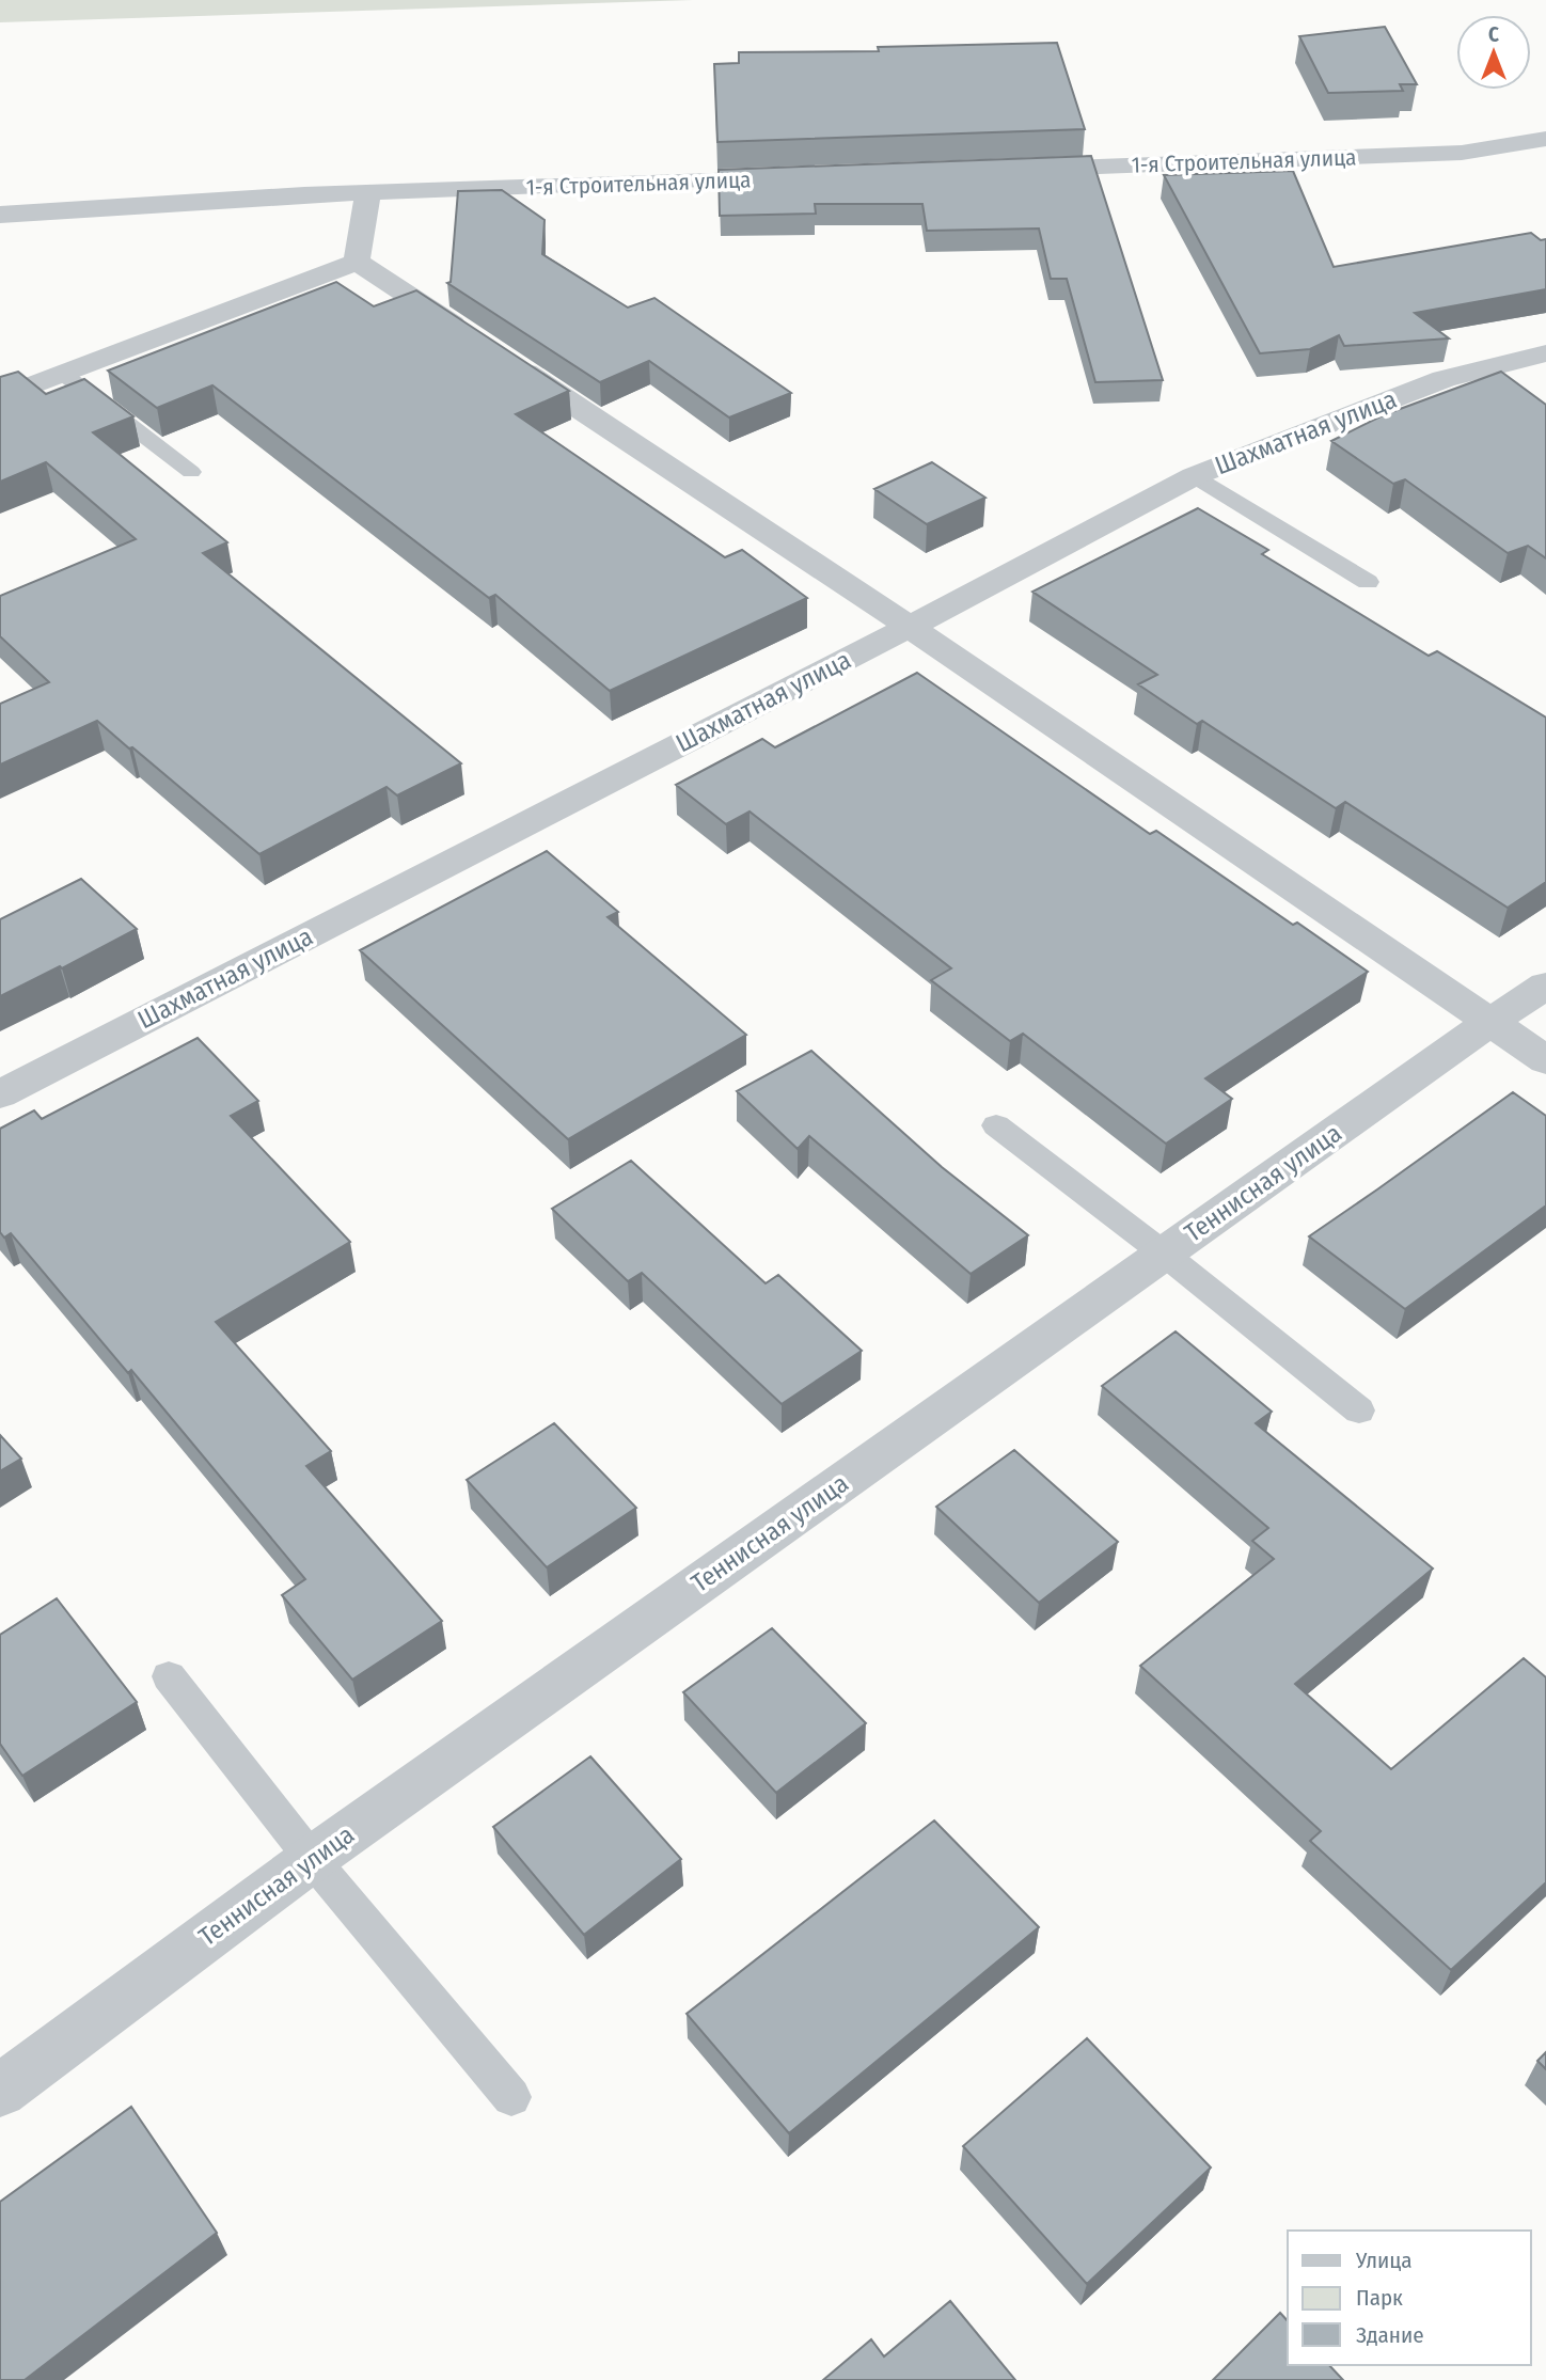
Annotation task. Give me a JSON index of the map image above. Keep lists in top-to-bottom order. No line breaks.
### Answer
{"streets":{"street":["1-я Строительная улица","Шахматная улица","Теннисная улица"]},"legend":["Улица","Парк","Здание"],"north":"top"}
